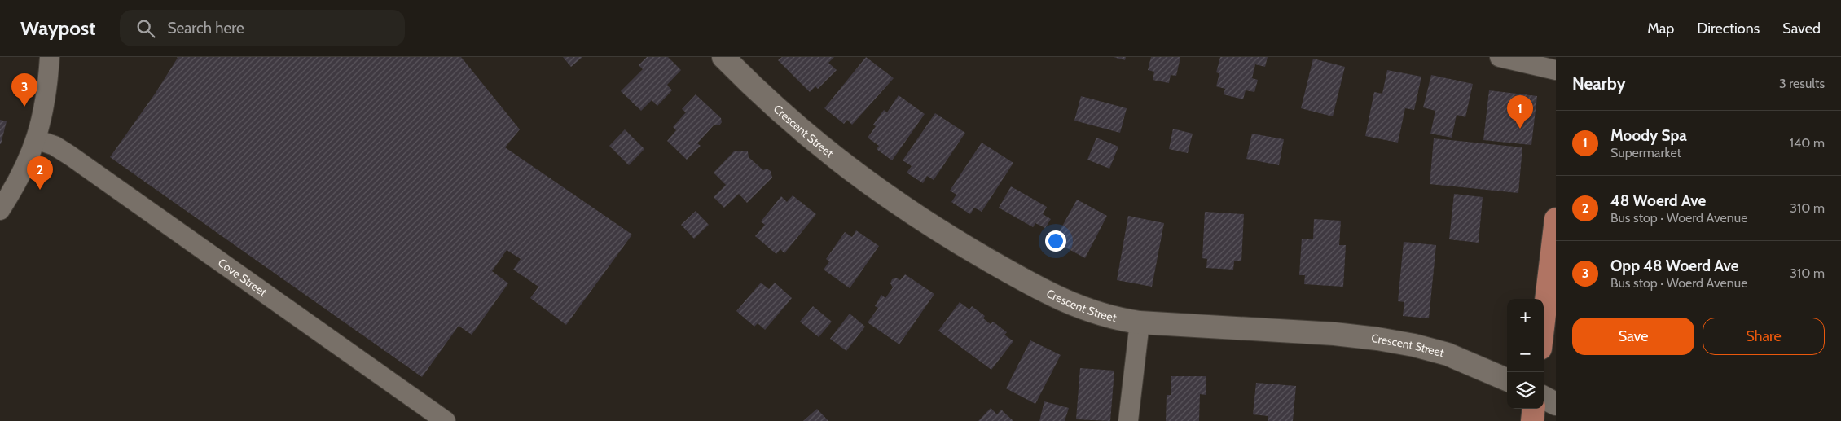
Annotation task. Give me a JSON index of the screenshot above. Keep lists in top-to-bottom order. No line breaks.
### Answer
{"streets":{"street":["Crescent Street","Cove Street"]},"page":{"header":"Waypost","search":"Search here","nav":["Map","Directions","Saved"],"heading":["Nearby","3 results"],"pins":["3","1","2"],"list":[{"mark":"1","name":"Moody Spa","note":"Supermarket","value":"140 m"},{"mark":"2","name":"48 Woerd Ave","note":"Bus stop · Woerd Avenue","value":"310 m"},{"mark":"3","name":"Opp 48 Woerd Ave","note":"Bus stop · Woerd Avenue","value":"310 m"}],"map_buttons":["+","−"],"buttons":["Save","Share"]}}
